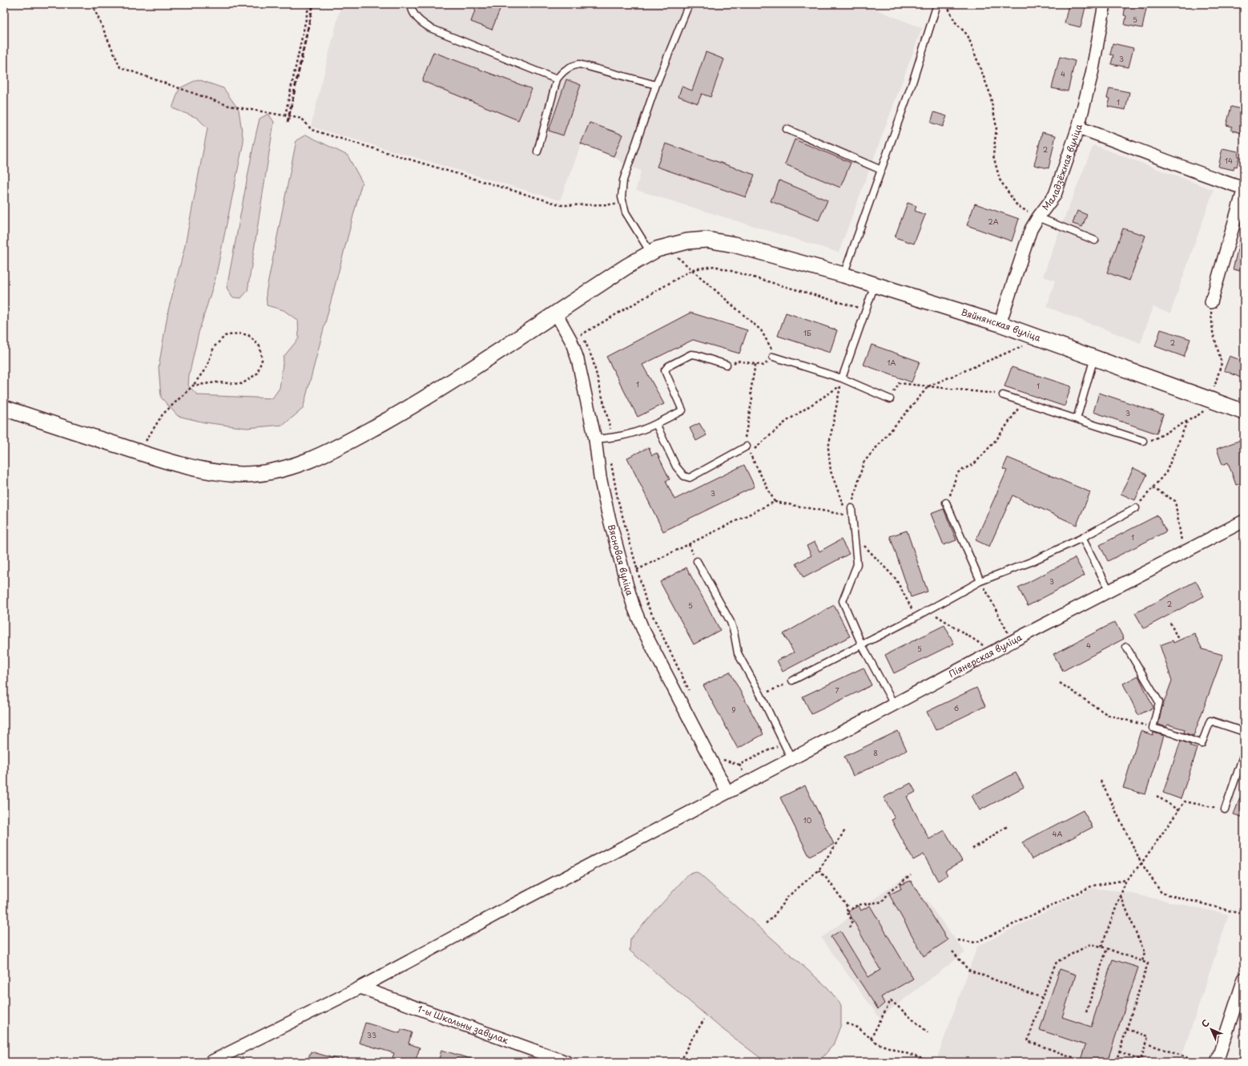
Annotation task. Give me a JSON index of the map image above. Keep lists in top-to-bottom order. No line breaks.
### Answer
{"streets":{"street":["Маладзёжная вуліца","Вяйнянская вуліца","Вясновая вуліца","Піянерская вуліца","1-ы Школьны завулак"]},"crossings":[["Маладзёжная вуліца","Вяйнянская вуліца"],["Вяйнянская вуліца","Вясновая вуліца"],["Вясновая вуліца","Піянерская вуліца"],["Піянерская вуліца","1-ы Школьны завулак"]],"house_numbers":["5","3","4","1","2","14","2А","1Б","2","1А","1","1","3","3","1","3","2","5","4","5","7","6","9","8","10","4А","33"],"north":"top left"}
